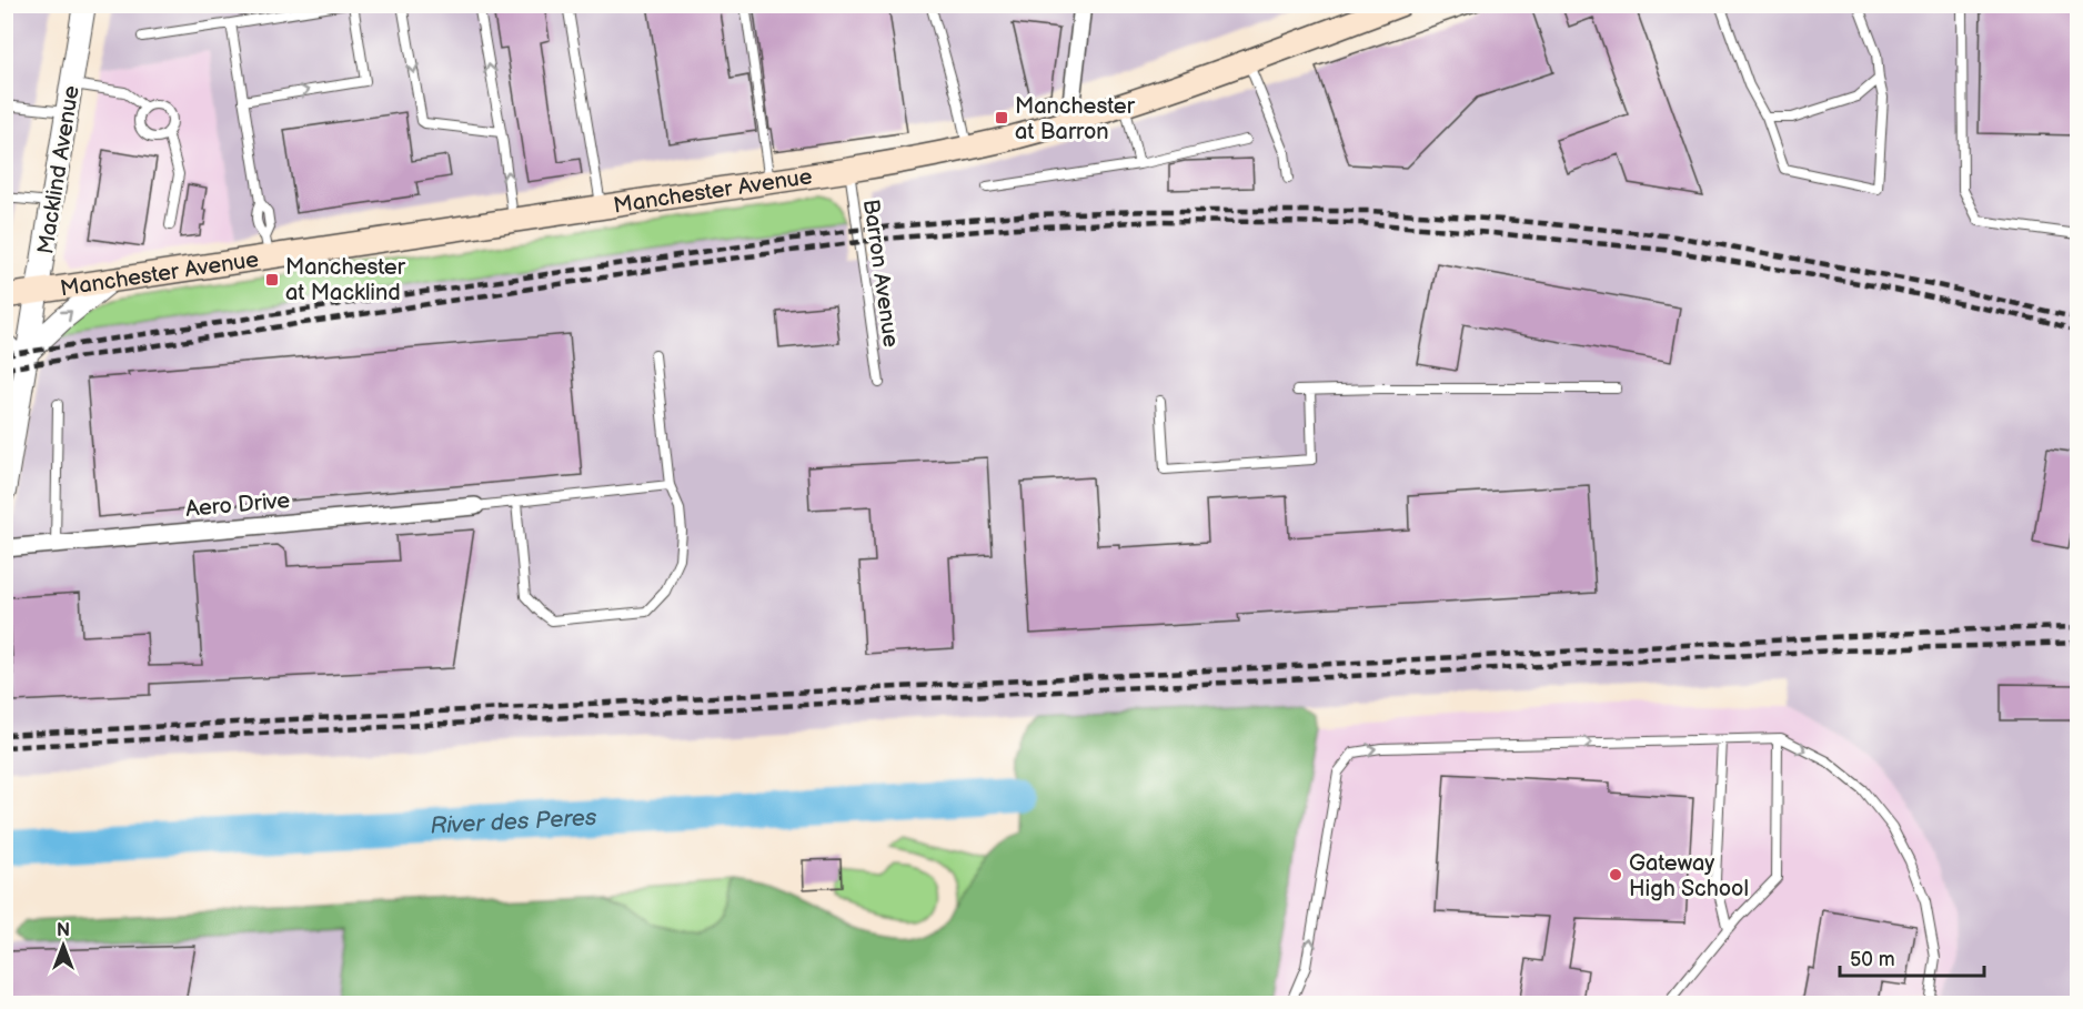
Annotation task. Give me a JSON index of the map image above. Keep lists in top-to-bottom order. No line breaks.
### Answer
{"streets":{"main road":["Manchester Avenue"],"street":["Macklind Avenue","Aero Drive"],"lane":["Barron Avenue"]},"crossings":[["Macklind Avenue","Manchester Avenue"],["Manchester Avenue","Barron Avenue"]],"water":["River des Peres"],"places":{"transit":["Manchester at Barron","Manchester at Macklind"],"other":["Gateway High School"]},"scale_bar":"50 m","north":"top"}
